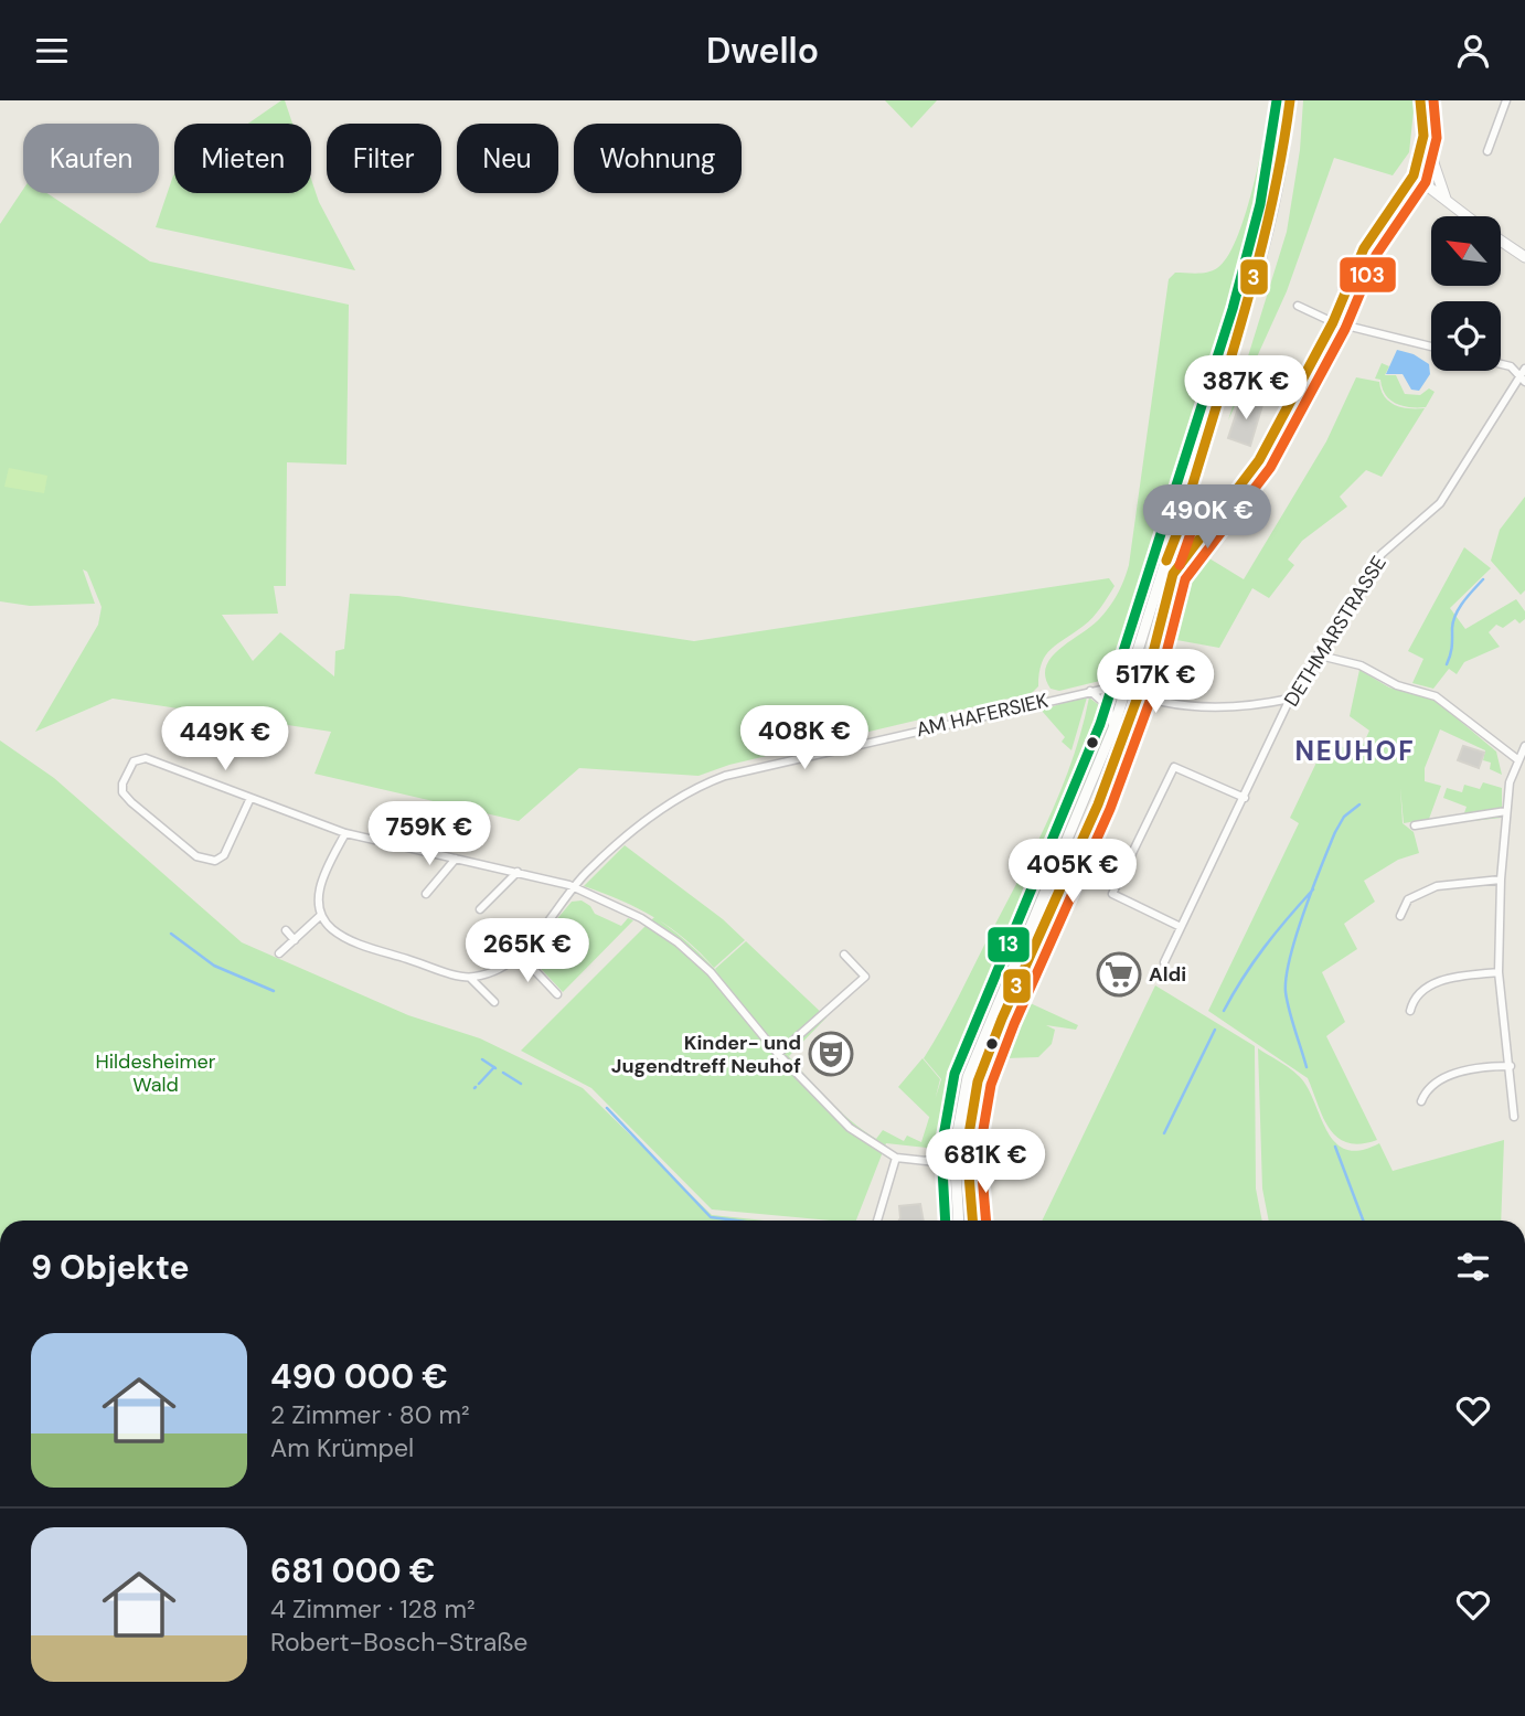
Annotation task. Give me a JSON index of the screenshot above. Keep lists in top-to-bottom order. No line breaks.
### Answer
{"streets":{"street":["DETHMARSTRASSE","AM HAFERSIEK"]},"crossings":[["DETHMARSTRASSE","AM HAFERSIEK"]],"districts":["NEUHOF"],"parks":["Hildesheimer Wald"],"places":{"supermarket":["Aldi"],"theatre":["Kinder- und Jugendtreff Neuhof"]},"lines":["transit line 3","transit line 103","transit line 13"],"north":"top left","page":{"header":"Dwello","chip":["Kaufen","Mieten","Filter","Neu","Wohnung"],"price":["387K €","490K €","517K €","408K €","449K €","759K €","405K €","265K €","681K €"],"heading":"9 Objekte","list":[{"name":"490 000 €","note":"2 Zimmer · 80 m² · Am Krümpel"},{"name":"681 000 €","note":"4 Zimmer · 128 m² · Robert-Bosch-Straße"}]}}
